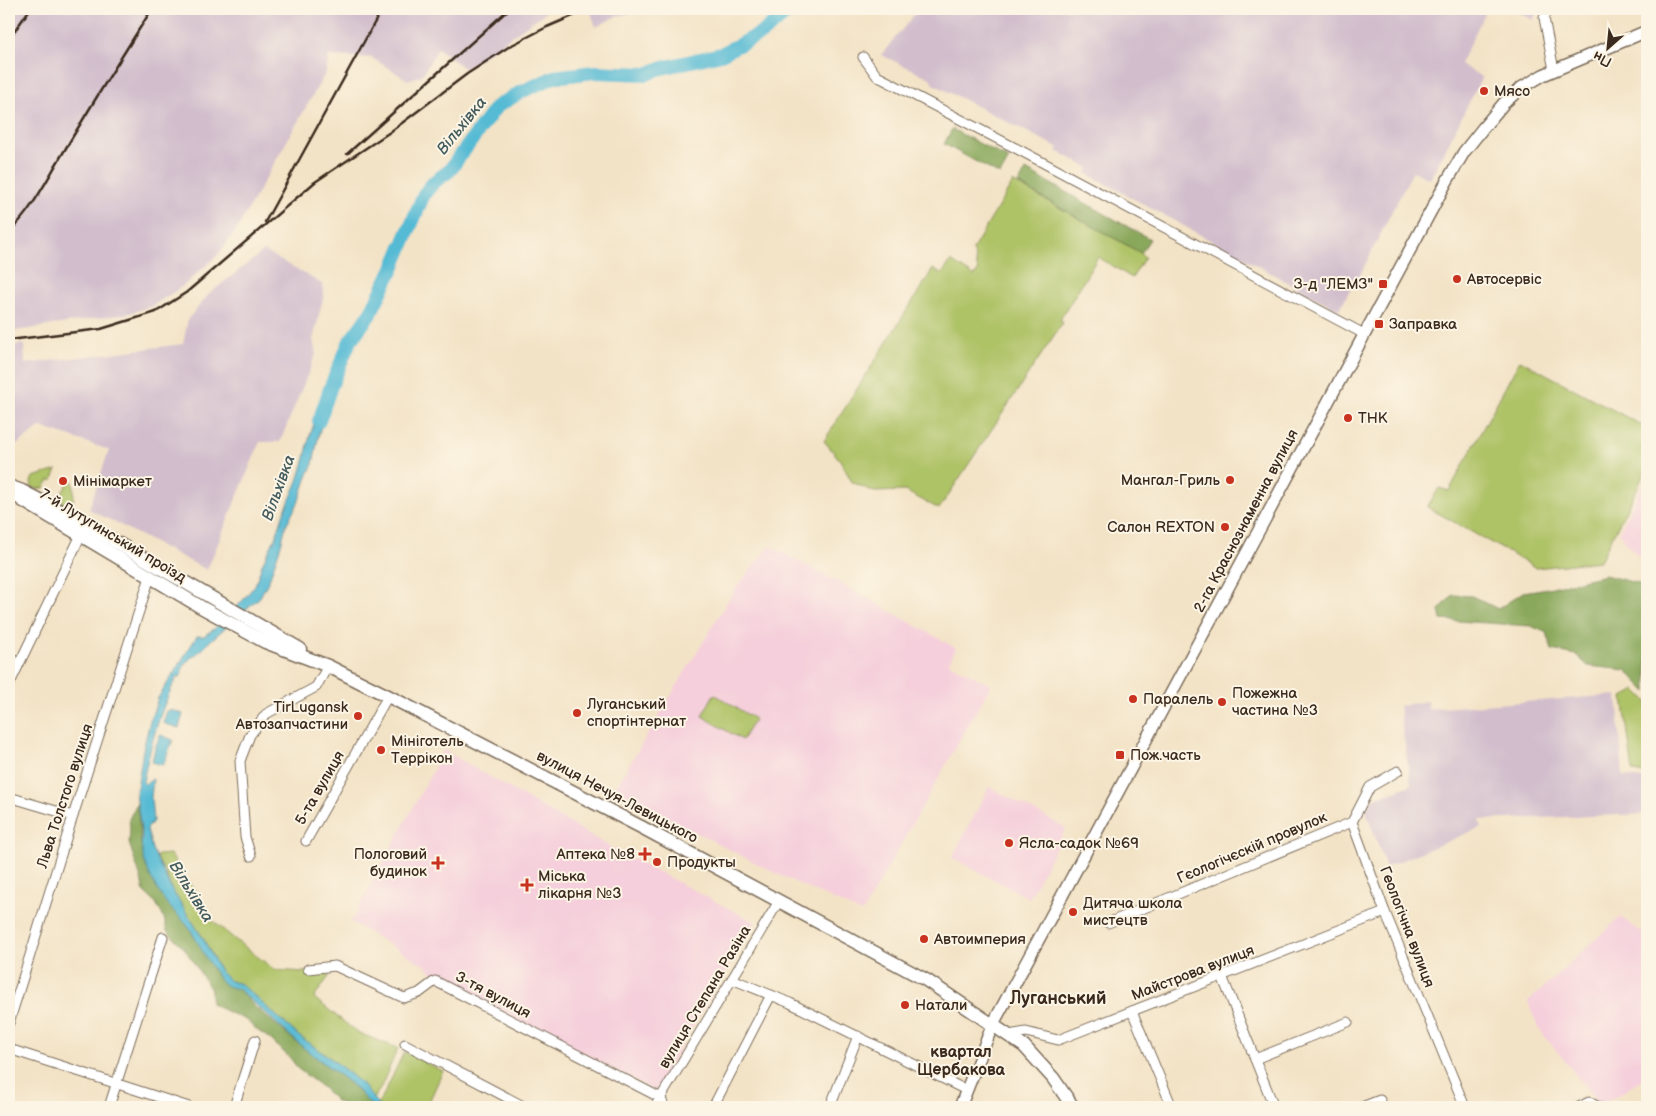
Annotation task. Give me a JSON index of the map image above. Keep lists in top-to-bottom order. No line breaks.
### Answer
{"streets":{"main road":["7-й Лутугинський проїзд","вулиця Нечуя-Левицького"],"street":["2-га Краснознаменна вулиця","5-та вулиця","Льва Толстого вулиця","Гєологічєскій провулок","Геологічна вулиця","Майстрова вулиця","3-тя вулиця","вулиця Степана Разіна"]},"crossings":[["2-га Краснознаменна вулиця","вулиця Нечуя-Левицького"],["7-й Лутугинський проїзд","Льва Толстого вулиця"],["7-й Лутугинський проїзд","вулиця Нечуя-Левицького"],["5-та вулиця","вулиця Нечуя-Левицького"],["вулиця Нечуя-Левицького","Майстрова вулиця"],["вулиця Нечуя-Левицького","вулиця Степана Разіна"],["Гєологічєскій провулок","Геологічна вулиця"],["Геологічна вулиця","Майстрова вулиця"],["3-тя вулиця","вулиця Степана Разіна"]],"districts":["Луганський","квартал Щербакова"],"water":["Вільхівка"],"places":{"other":["Мясо","Автосервіс","ТНК","Мангал-Гриль","Мінімаркет","Салон REXTON","Паралель","Пожежна частина №3","Луганський спортінтернат","TirLugansk Автозапчастини","Мініготель Террікон","Ясла-садок №69","Продукты","Дитяча школа мистецтв","Автоимперия","Натали"],"transit":["З-д \"ЛЕМЗ\"","Заправка","Пож.часть"],"health":["Аптека №8","Пологовий будинок","Міська лікарня №3"]},"north":"bottom left"}
